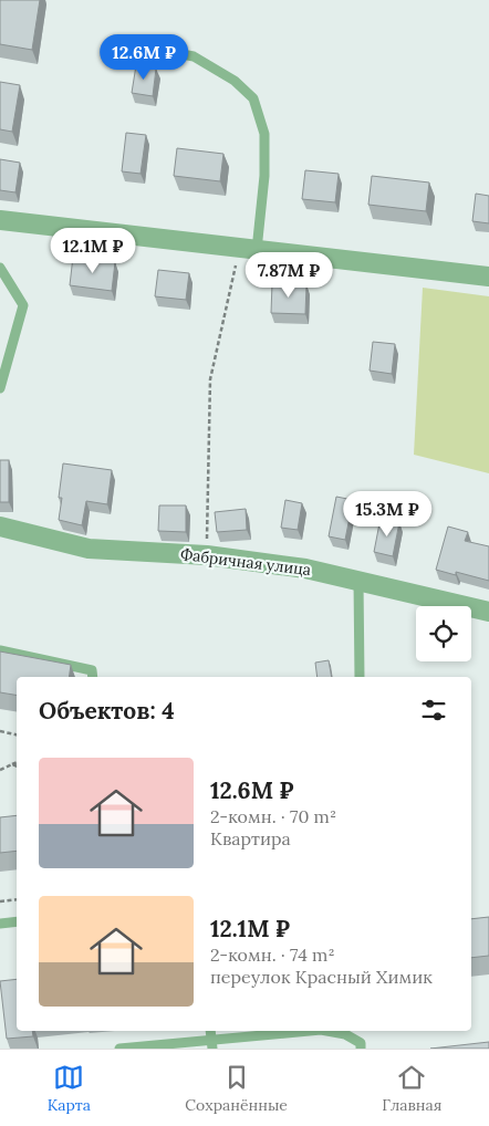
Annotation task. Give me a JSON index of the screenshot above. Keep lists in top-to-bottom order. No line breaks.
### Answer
{"streets":{"street":["Фабричная улица"]},"page":{"price":["12.6M ₽","12.1M ₽","7.87M ₽","15.3M ₽"],"heading":"Объектов: 4","list":[{"name":"12.6M ₽","note":"2-комн. · 70 m² · Квартира"},{"name":"12.1M ₽","note":"2-комн. · 74 m² · переулок Красный Химик"}],"tabs":["Карта","Сохранённые","Главная"]}}
